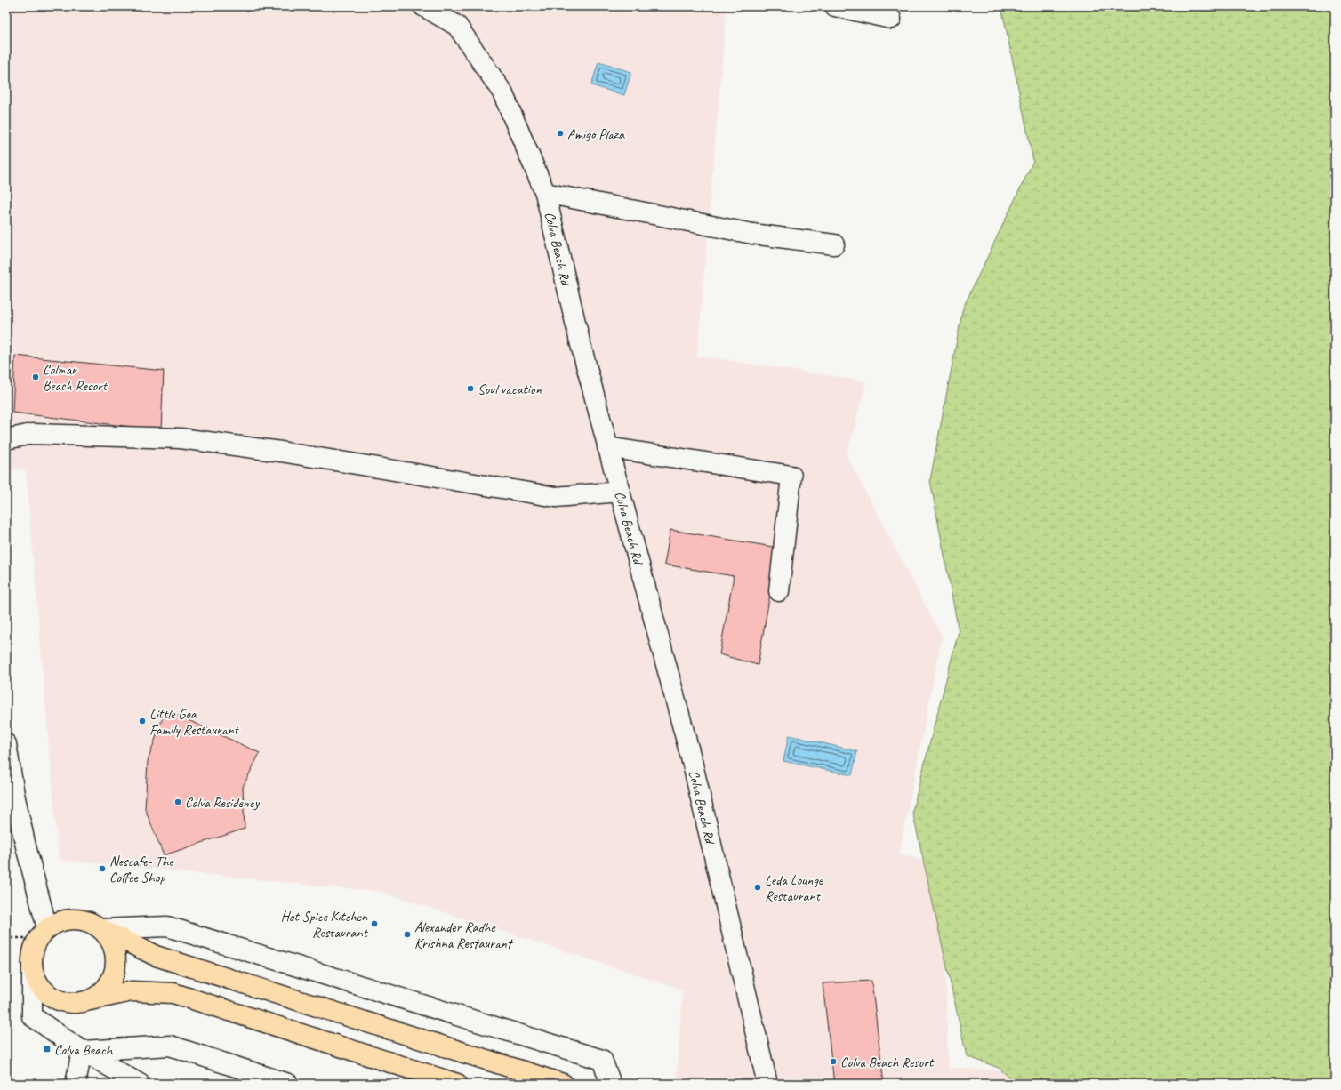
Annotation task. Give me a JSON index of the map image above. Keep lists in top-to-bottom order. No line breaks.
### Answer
{"streets":{"street":["Colva Beach Rd"]},"places":{"other":["Amigo Plaza","Colmar Beach Resort","Soul vacation","Little Goa Family Restaurant","Colva Residency","Nescafe- The Coffee Shop","Leda Lounge Restaurant","Hot Spice Kitchen Restaurant","Alexander Radhe Krishna Restaurant","Colva Beach Resort"],"transit":["Colva Beach"]}}
